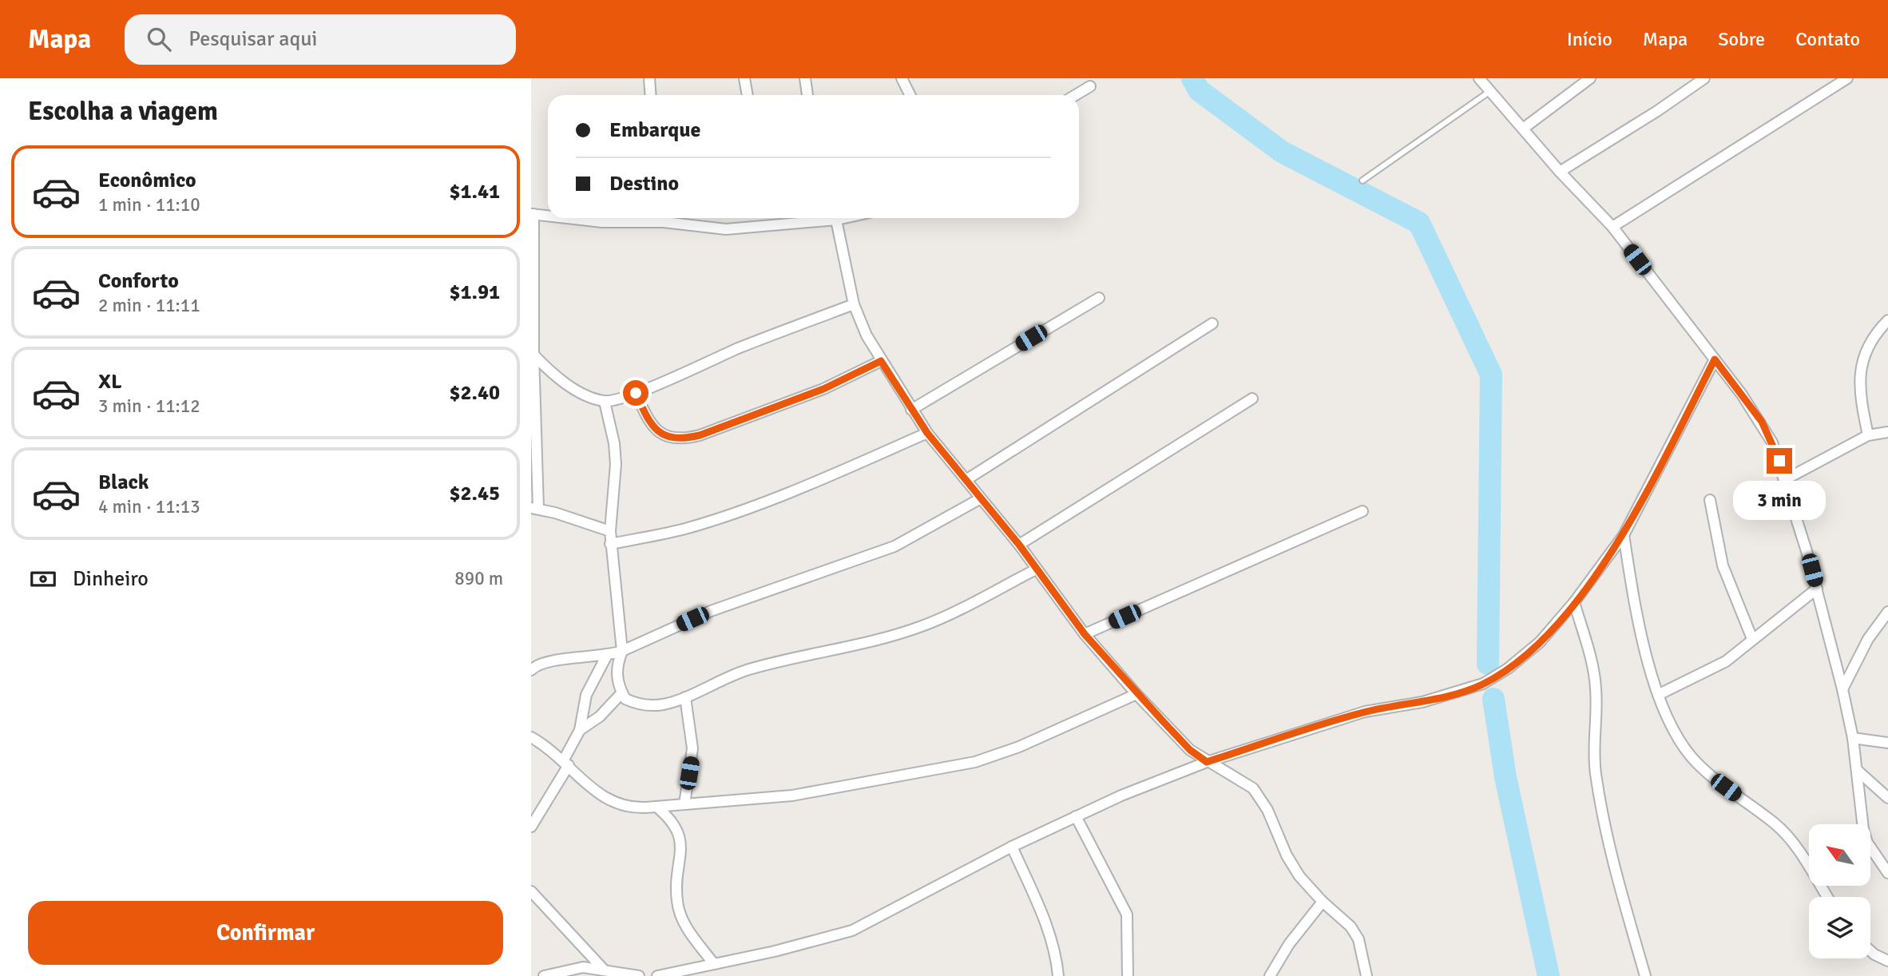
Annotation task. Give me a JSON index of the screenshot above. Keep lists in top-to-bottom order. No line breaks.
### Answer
{"north":"top left","page":{"header":"Mapa","search":"Pesquisar aqui","nav":["Início","Mapa","Sobre","Contato"],"heading":"Escolha a viagem","banner":["Embarque","Destino"],"list":[{"name":"Econômico","note":"1 min · 11:10","value":"$1.41"},{"name":"Conforto","note":"2 min · 11:11","value":"$1.91"},{"name":"XL","note":"3 min · 11:12","value":"$2.40"},{"name":"Black","note":"4 min · 11:13","value":"$2.45"}],"bubble":"3 min","pay":["Dinheiro","890 m"],"buttons":"Confirmar"}}
